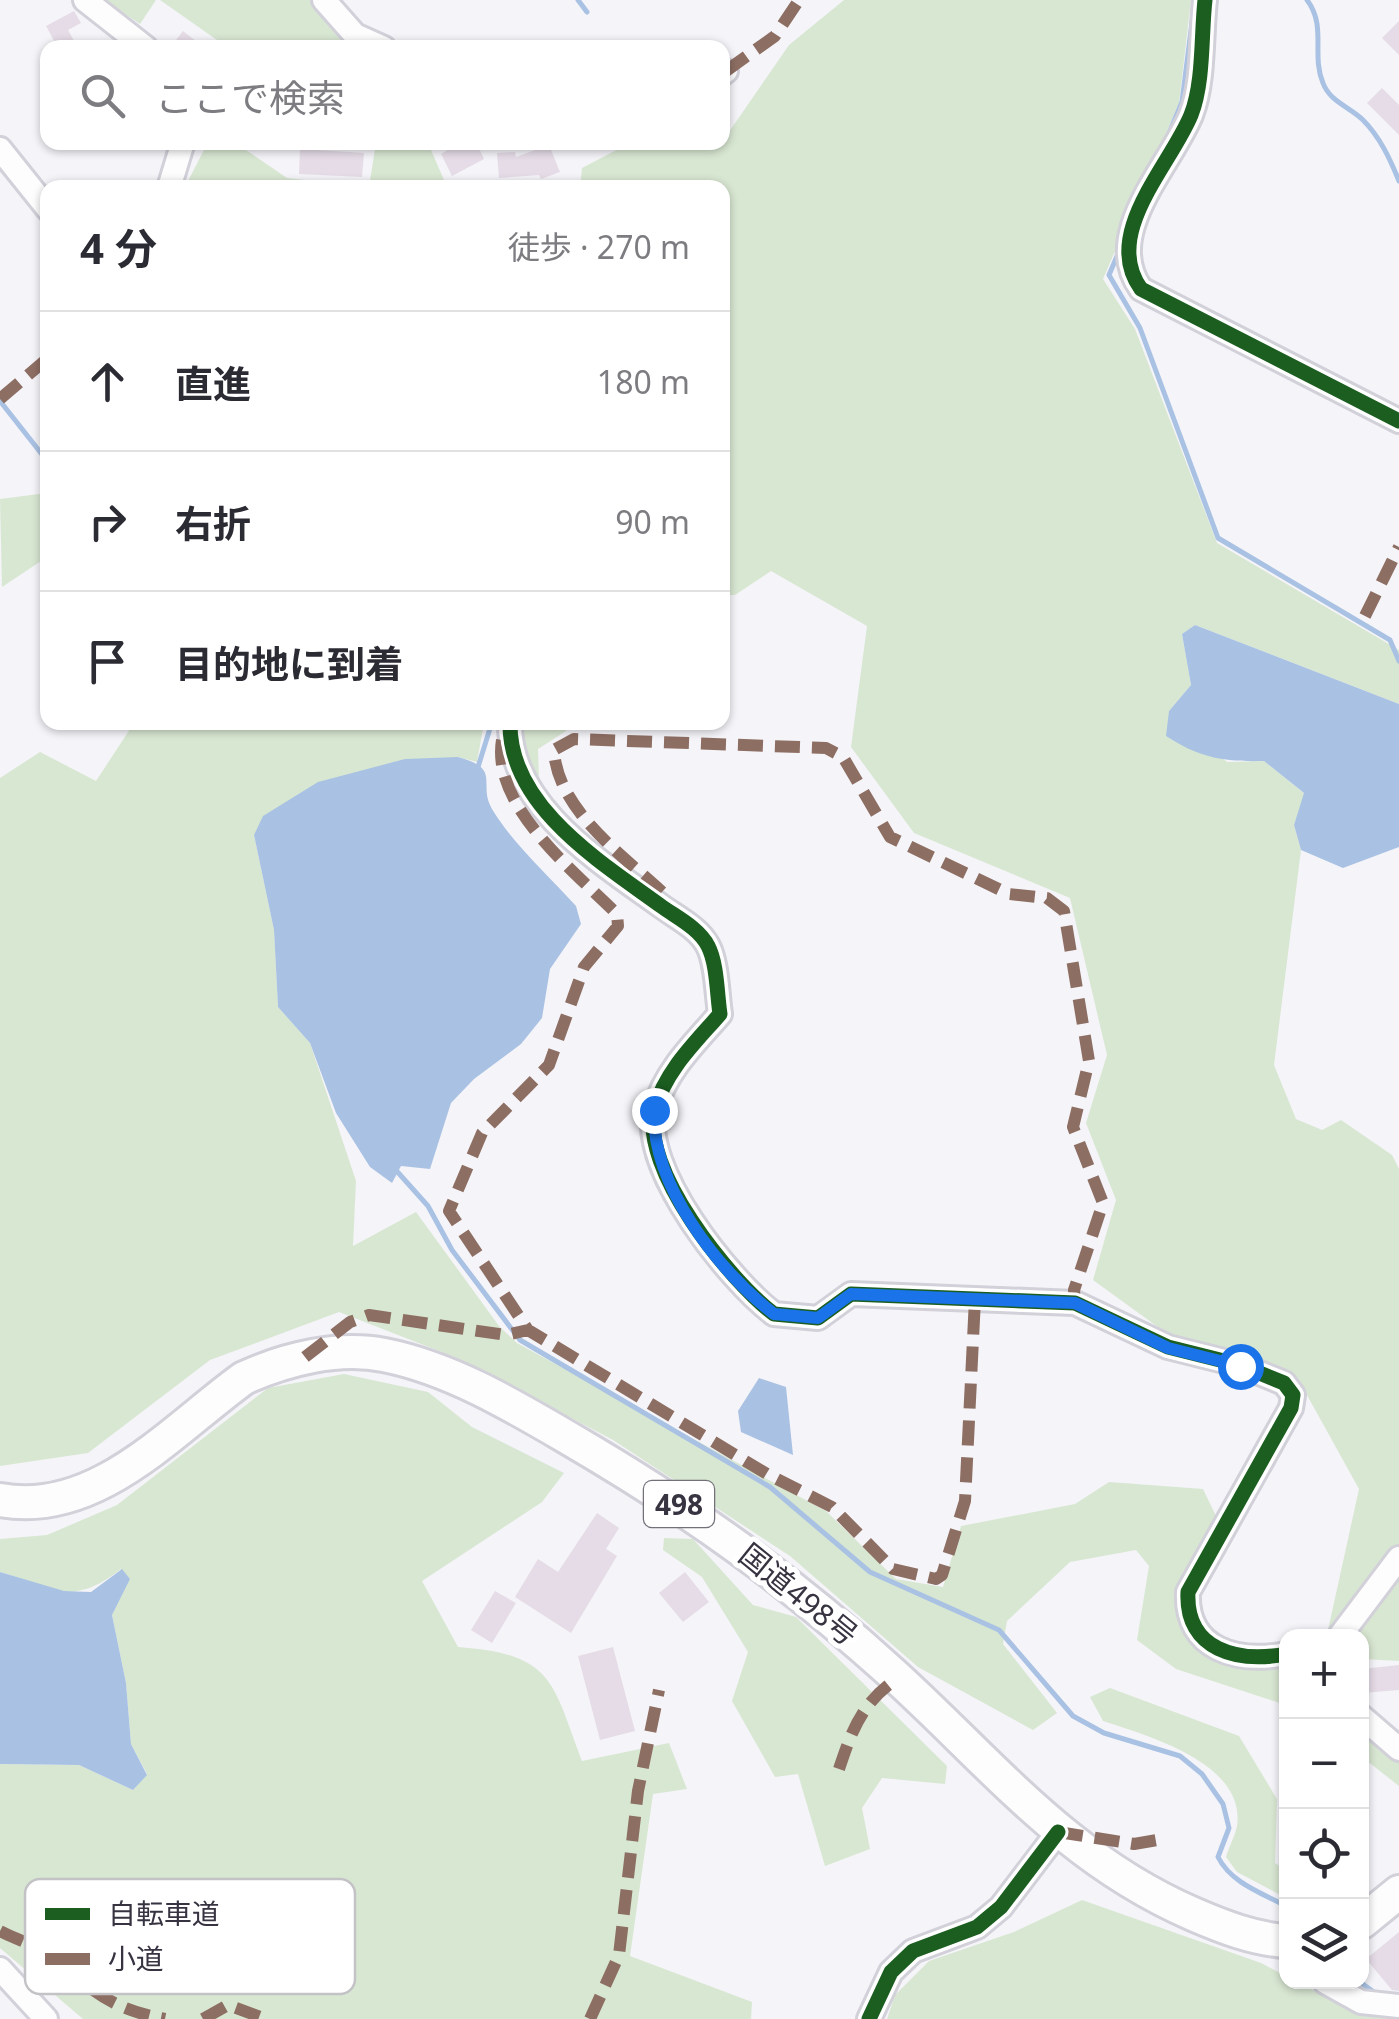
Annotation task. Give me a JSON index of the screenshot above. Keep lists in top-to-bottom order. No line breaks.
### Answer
{"streets":{"highway":["498","国道498号"]},"legend":["自転車道","小道"],"page":{"search":"ここで検索","heading":["4 分","徒歩 · 270 m"],"list":[["直進","180 m"],["右折","90 m"],"目的地に到着"],"map_buttons":["+","−"]}}
